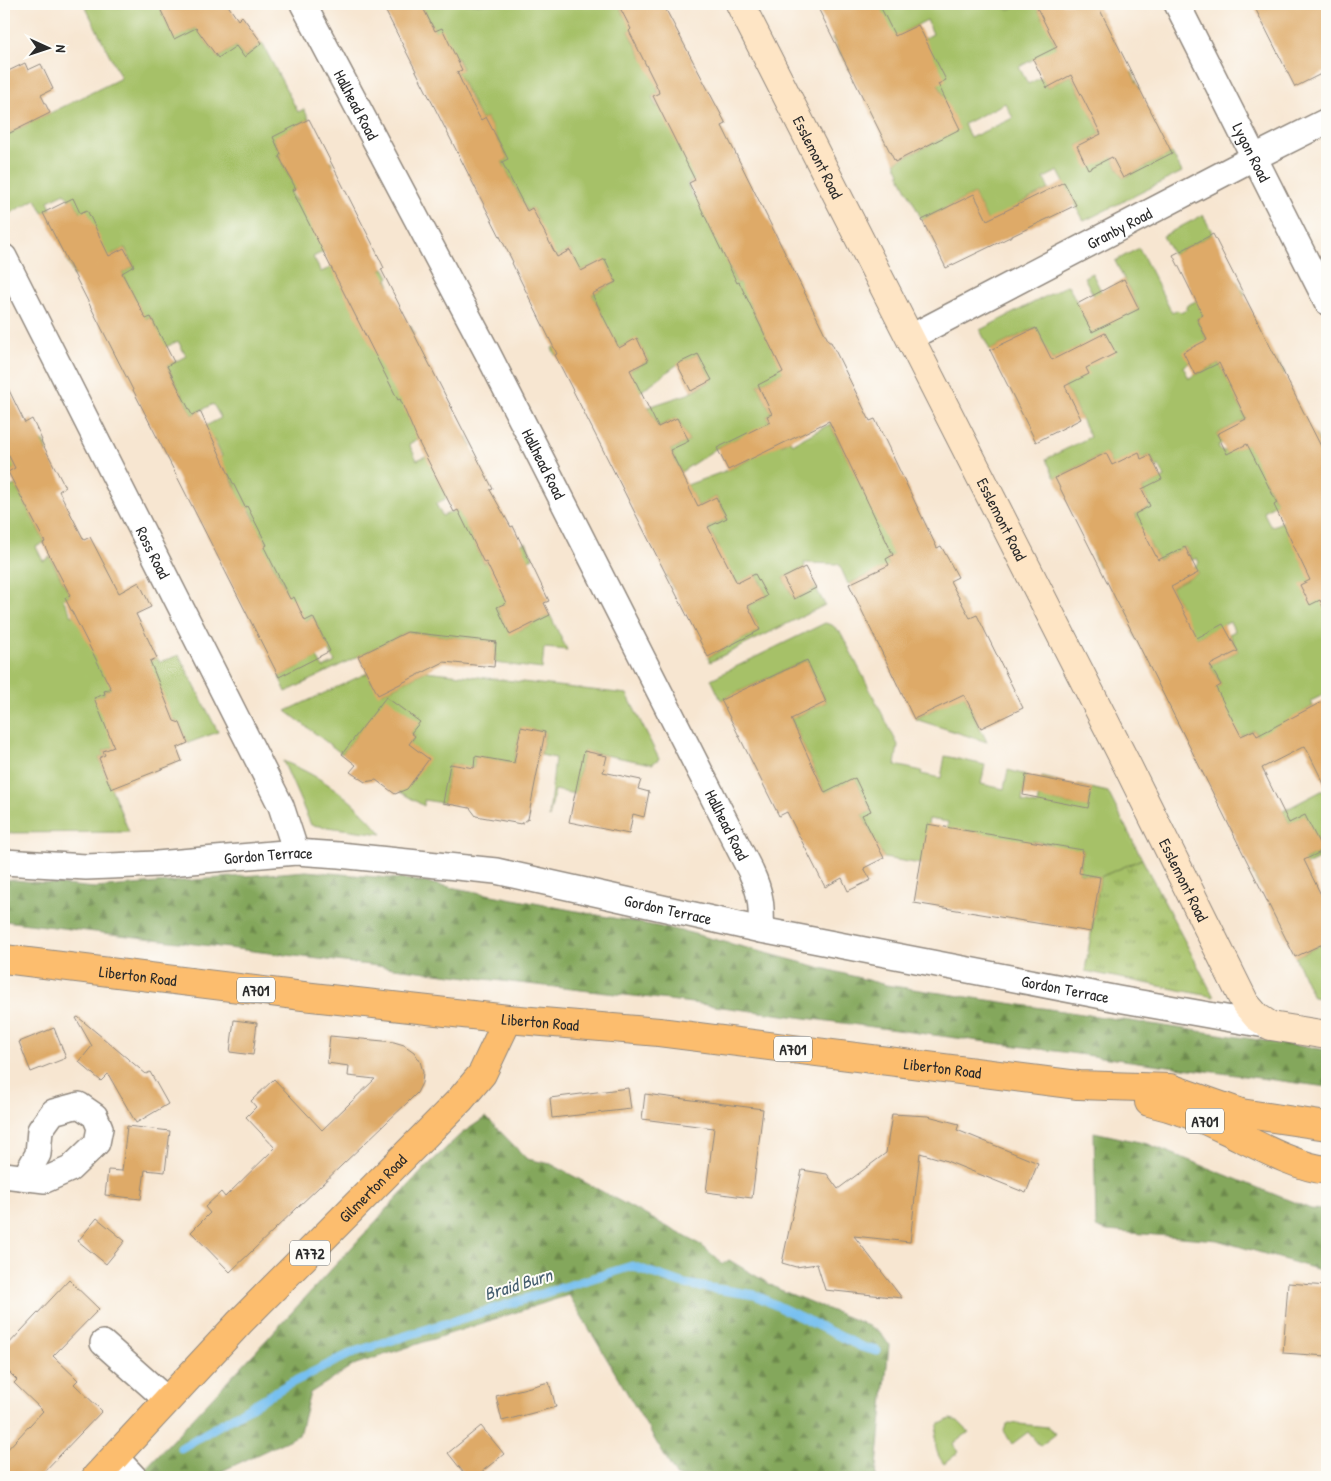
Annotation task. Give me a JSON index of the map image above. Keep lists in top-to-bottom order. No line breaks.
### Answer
{"streets":{"main road":["Liberton Road","A701","Gilmerton Road","A772"],"street":["Hallhead Road","Lygon Road","Esslemont Road","Granby Road","Ross Road","Gordon Terrace"]},"crossings":[["Hallhead Road","Gordon Terrace"],["Lygon Road","Granby Road"],["Esslemont Road","Granby Road"],["Esslemont Road","Gordon Terrace"],["Ross Road","Gordon Terrace"],["Liberton Road","Gilmerton Road"]],"water":["Braid Burn"],"north":"right"}
